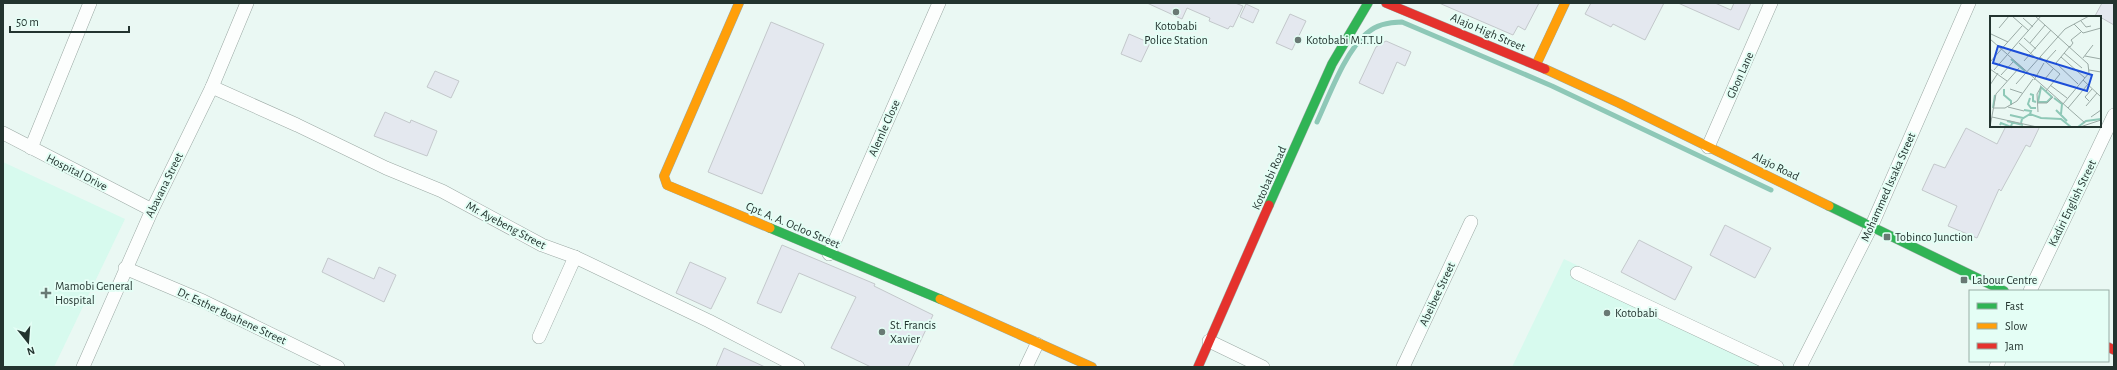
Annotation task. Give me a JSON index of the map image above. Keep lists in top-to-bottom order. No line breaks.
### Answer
{"streets":{"street":["Alajo High Street","Gbon Lane","Alemle Close","Alajo Road","Hospital Drive","Kotobabi Road","Abavana Street","Mohammed Issaka Street","Kadiri English Street","Mr. Ayebeng Street","Cpt. A. A. Ocloo Street","Abeibee Street","Dr. Esther Boahene Street"]},"crossings":[["Alajo High Street","Alajo Road"],["Gbon Lane","Alajo Road"],["Alemle Close","Cpt. A. A. Ocloo Street"],["Alajo Road","Mohammed Issaka Street"],["Hospital Drive","Abavana Street"],["Abavana Street","Mr. Ayebeng Street"],["Abavana Street","Dr. Esther Boahene Street"]],"places":{"other":["Kotobabi Police Station","Kotobabi M.T.T.U","Kotobabi","St. Francis Xavier"],"transit":["Tobinco Junction","Labour Centre"],"health":["Mamobi General Hospital"]},"legend":["Fast","Slow","Jam"],"scale_bar":"50 m","north":"bottom"}
